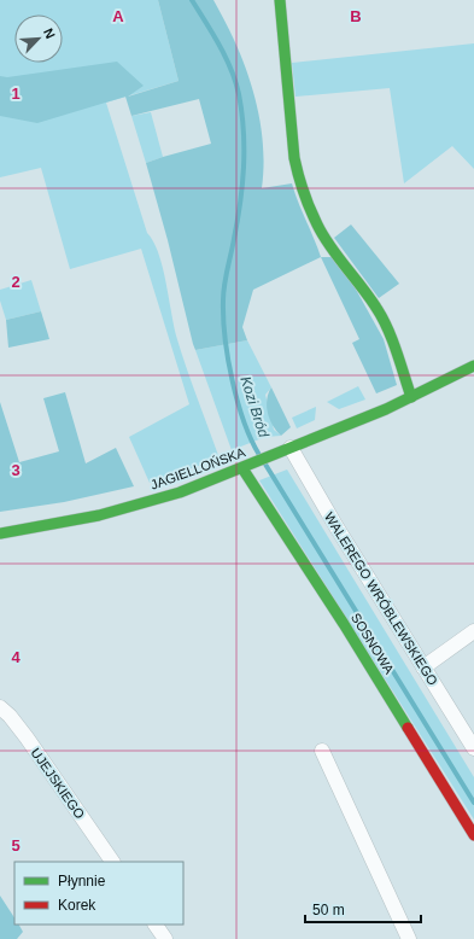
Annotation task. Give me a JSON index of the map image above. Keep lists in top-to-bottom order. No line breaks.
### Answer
{"streets":{"street":["JAGIELLOŃSKA","WALEREGO WRÓBLEWSKIEGO","SOSNOWA","UJEJSKIEGO"]},"crossings":[["JAGIELLOŃSKA","WALEREGO WRÓBLEWSKIEGO"],["JAGIELLOŃSKA","SOSNOWA"]],"water":["Kozi Bród"],"legend":["Płynnie","Korek"],"scale_bar":"50 m","north":"top right","grid":{"columns":["A","B"],"rows":["1","2","3","4","5"]}}
